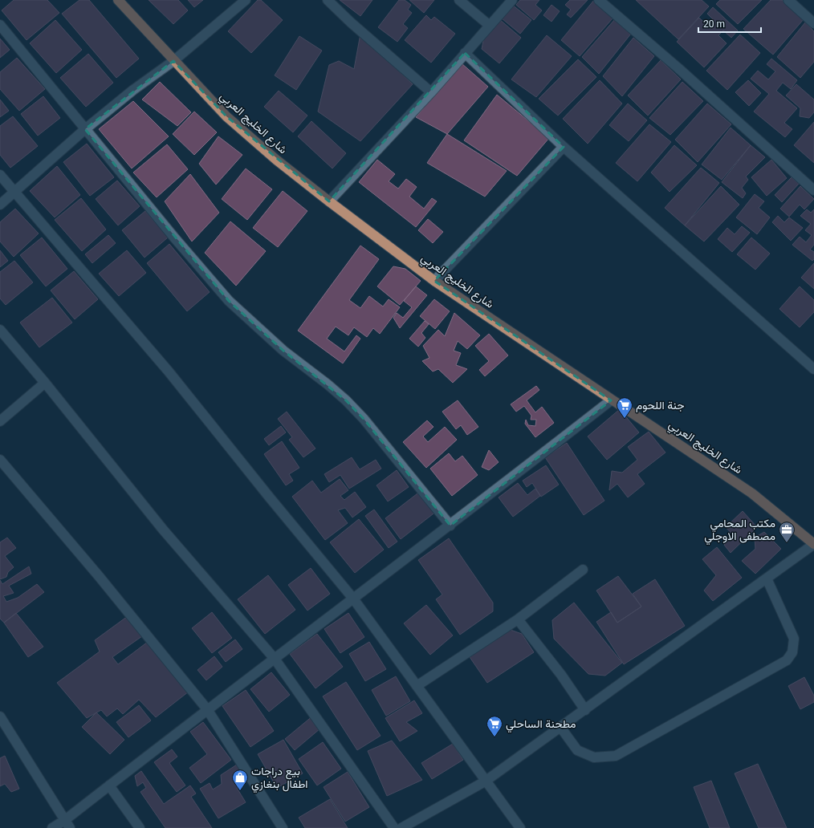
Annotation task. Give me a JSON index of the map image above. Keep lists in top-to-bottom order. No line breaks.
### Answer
{"streets":{"main road":["شارع الخليج العربي"]},"places":{"supermarket":["جنة اللحوم","مطحنة الساحلي"],"office":["مكتب المحامي مصطفى الاوجلي"],"shop":["بيع دراجات اطفال بنغازي"]},"scale_bar":"20 m"}
